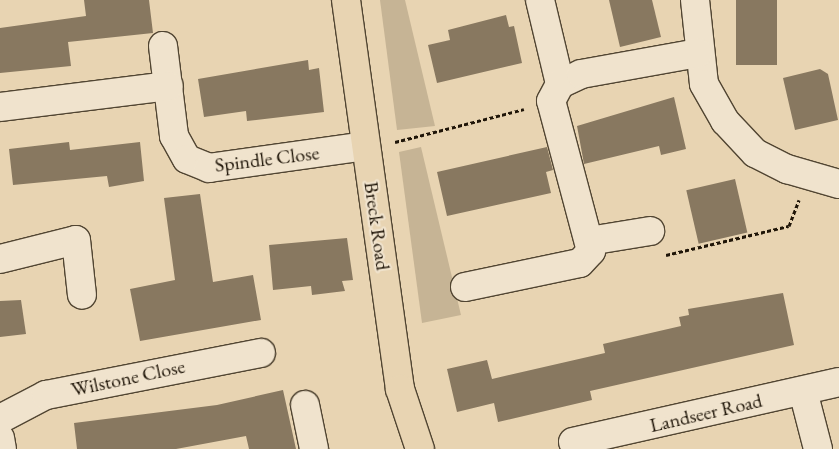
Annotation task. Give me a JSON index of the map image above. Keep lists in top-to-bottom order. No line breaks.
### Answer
{"streets":{"main road":["Breck Road"],"street":["Spindle Close","Wilstone Close","Landseer Road"]},"crossings":[["Spindle Close","Breck Road"]]}
